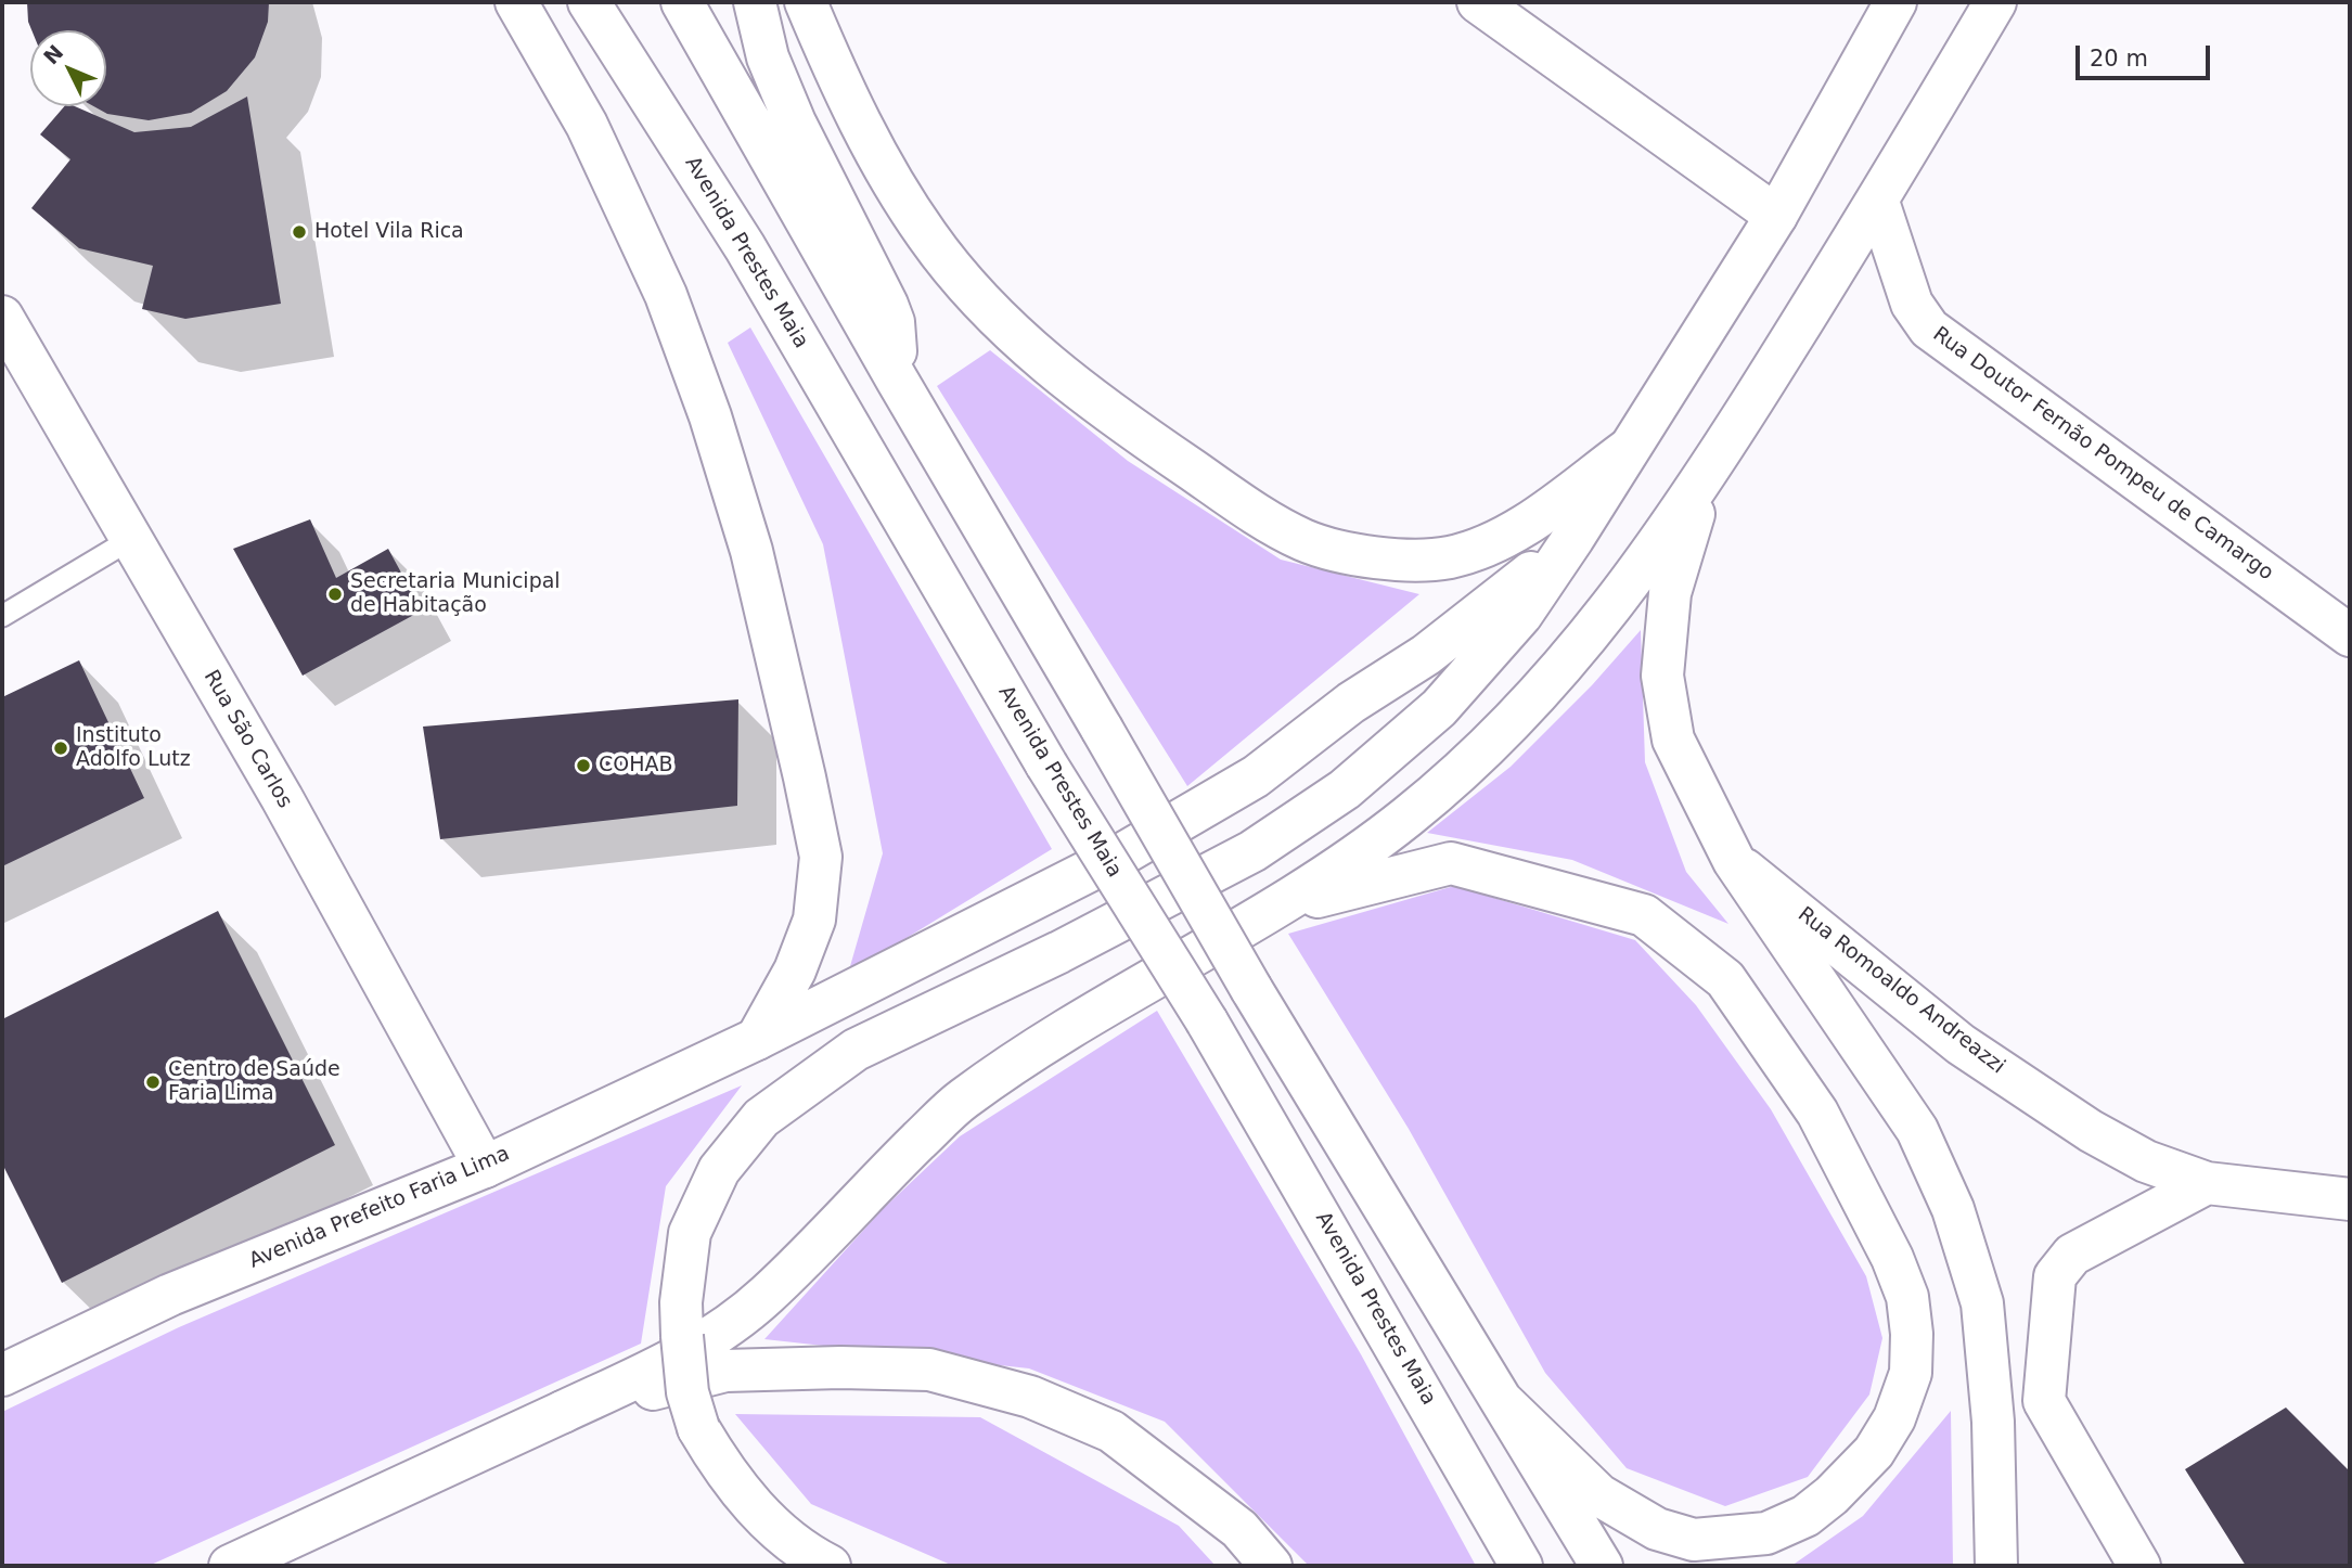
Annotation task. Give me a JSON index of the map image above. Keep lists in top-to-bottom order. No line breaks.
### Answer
{"streets":{"main road":["Avenida Prestes Maia","Rua Doutor Fernão Pompeu de Camargo","Rua São Carlos","Rua Romoaldo Andreazzi","Avenida Prefeito Faria Lima"]},"crossings":[["Rua São Carlos","Avenida Prefeito Faria Lima"]],"places":["Hotel Vila Rica","Secretaria Municipal de Habitação","Instituto Adolfo Lutz","COHAB","Centro de Saúde Faria Lima"],"scale_bar":"20 m","north":"top left"}
